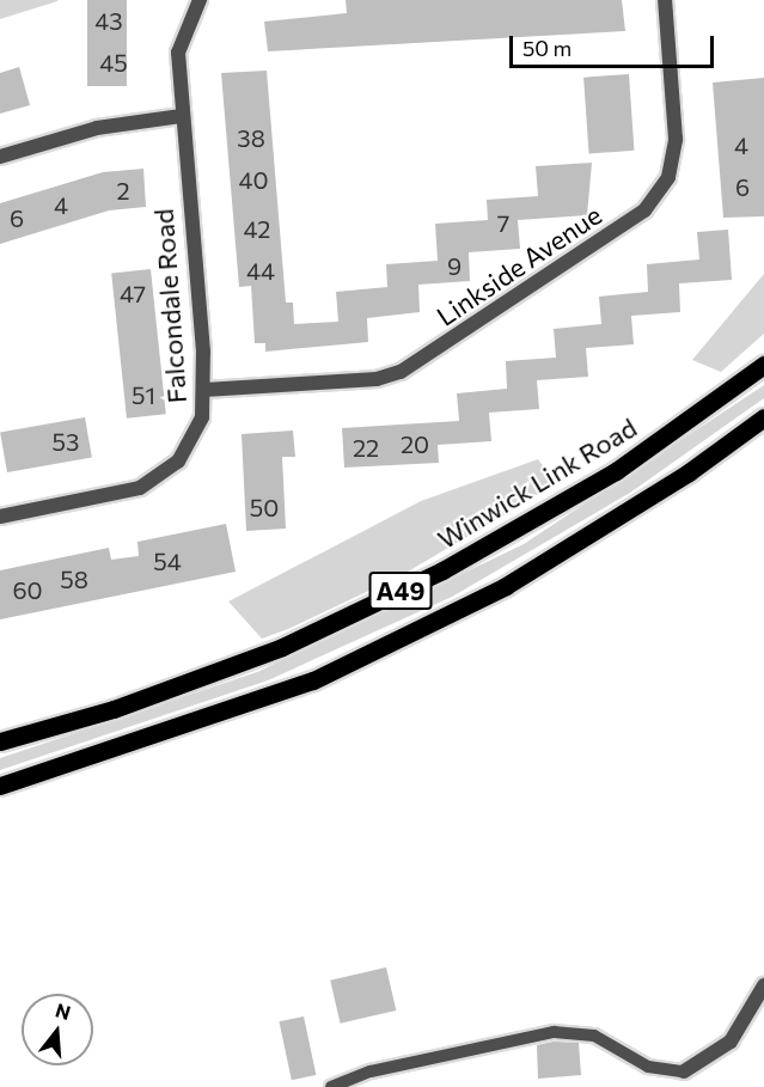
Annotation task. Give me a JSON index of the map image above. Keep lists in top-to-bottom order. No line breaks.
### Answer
{"streets":{"main road":["Winwick Link Road","A49"],"street":["Linkside Avenue","Falcondale Road"]},"crossings":[["Linkside Avenue","Falcondale Road"]],"house_numbers":["43","45","38","4","40","6","2","4","6","7","42","9","44","47","51","53","20","22","50","54","58","60"],"scale_bar":"50 m","north":"top"}
